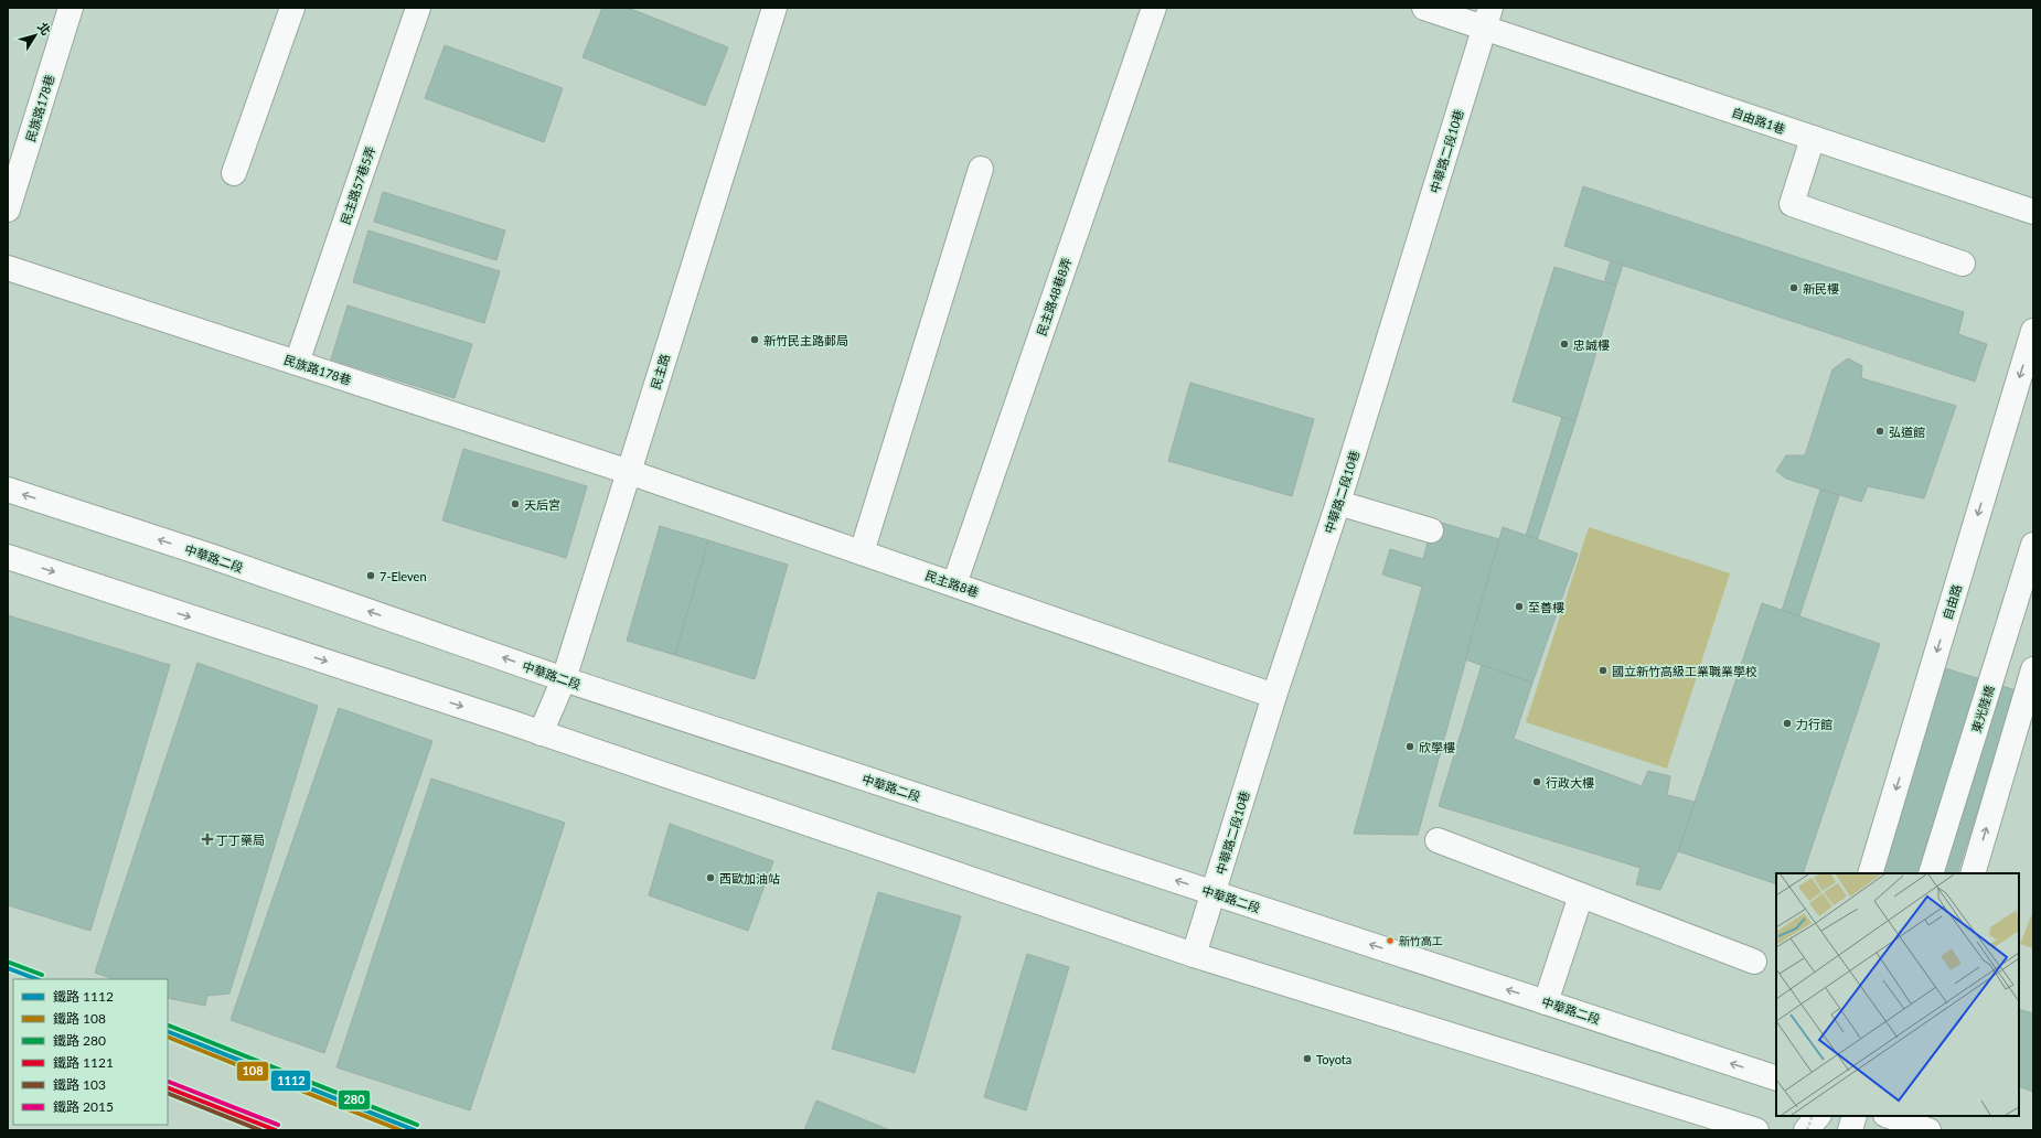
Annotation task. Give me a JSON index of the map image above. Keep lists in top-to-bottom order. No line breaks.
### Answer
{"streets":{"street":["民族路178巷","自由路1巷","中華路二段10巷","民主路57巷5弄","民主路48巷8弄","民主路","中華路二段","民主路8巷","自由路","東光陸橋"]},"crossings":[["民族路178巷","民主路57巷5弄"],["民族路178巷","民主路"],["民族路178巷","民主路8巷"],["自由路1巷","中華路二段10巷"],["中華路二段10巷","中華路二段"],["中華路二段10巷","民主路8巷"],["民主路48巷8弄","民主路8巷"],["民主路","中華路二段"],["民主路","民主路8巷"]],"places":{"other":["新民樓","新竹民主路郵局","忠誠樓","弘道館","天后宮","7-Eleven","至善樓","國立新竹高級工業職業學校","力行館","欣學樓","行政大樓","西歐加油站","新竹高工","Toyota"],"health":["丁丁藥局"]},"lines":["rail line 280","rail line 1112","rail line 108","rail line 2015","rail line 1121","rail line 103"],"legend":["鐵路 1112","鐵路 108","鐵路 280","鐵路 1121","鐵路 103","鐵路 2015"],"north":"top right"}
